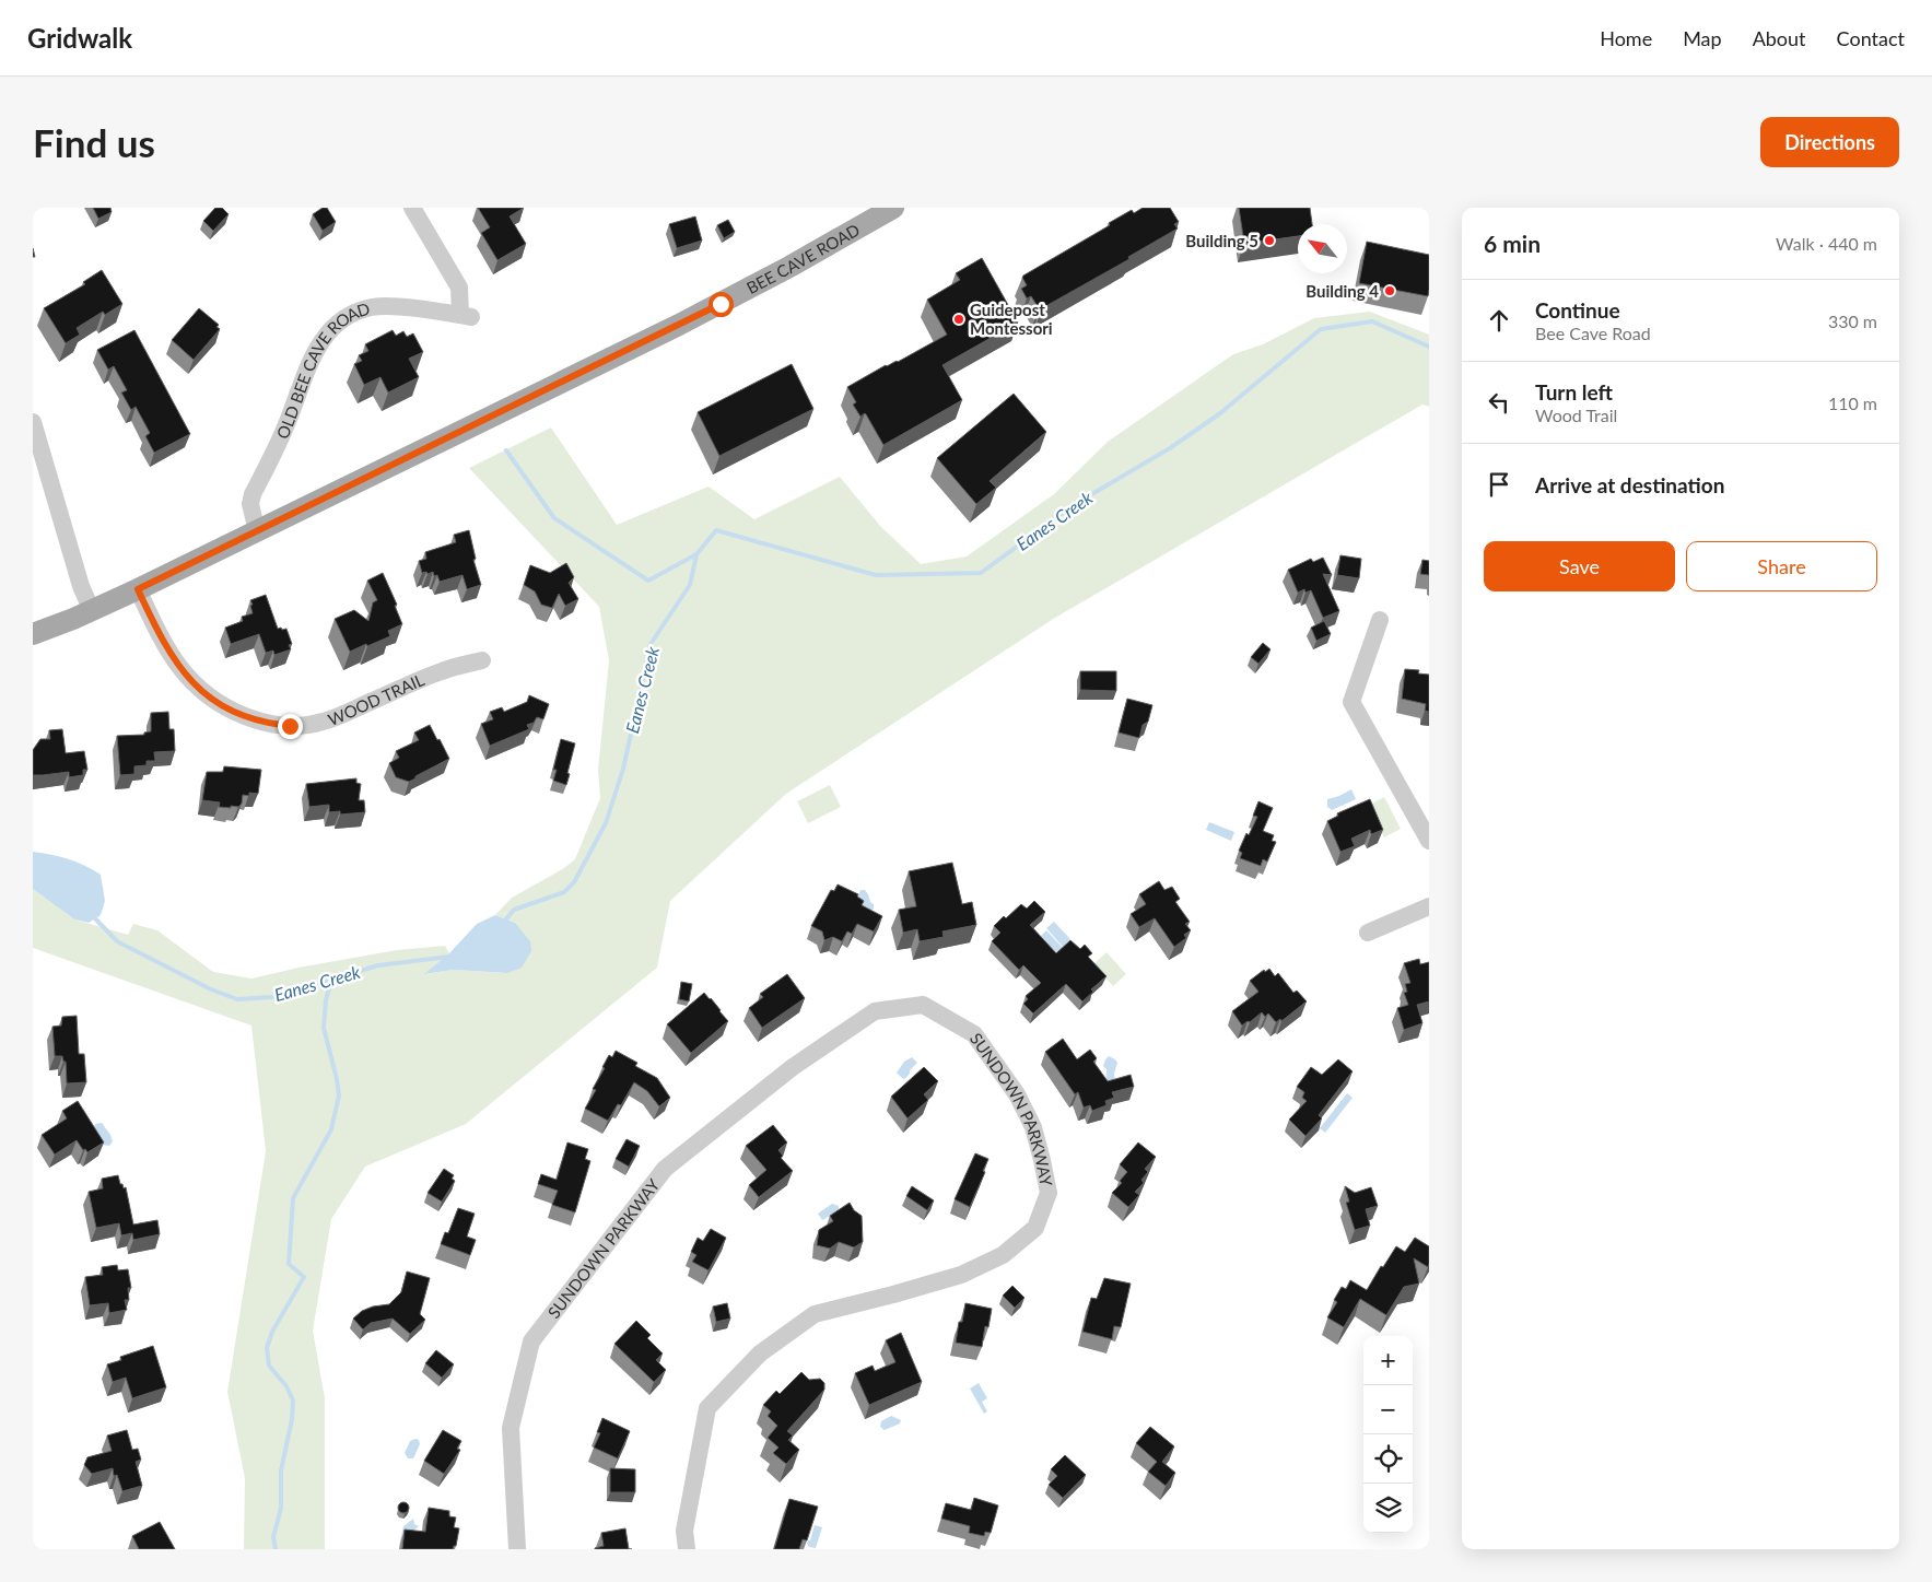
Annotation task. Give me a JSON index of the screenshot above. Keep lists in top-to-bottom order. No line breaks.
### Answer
{"streets":{"main road":["BEE CAVE ROAD"],"street":["OLD BEE CAVE ROAD","WOOD TRAIL","SUNDOWN PARKWAY"]},"crossings":[["BEE CAVE ROAD","OLD BEE CAVE ROAD"],["BEE CAVE ROAD","WOOD TRAIL"]],"water":["Eanes Creek"],"places":["Building 5","Building 4","Guidepost Montessori"],"north":"top left","page":{"header":"Gridwalk","nav":["Home","Map","About","Contact"],"buttons":["Directions",["Save","Share"]],"title":"Find us","heading":["6 min","Walk · 440 m"],"list":[["Continue","Bee Cave Road","330 m"],["Turn left","Wood Trail","110 m"],"Arrive at destination"],"map_buttons":["+","−"]}}
